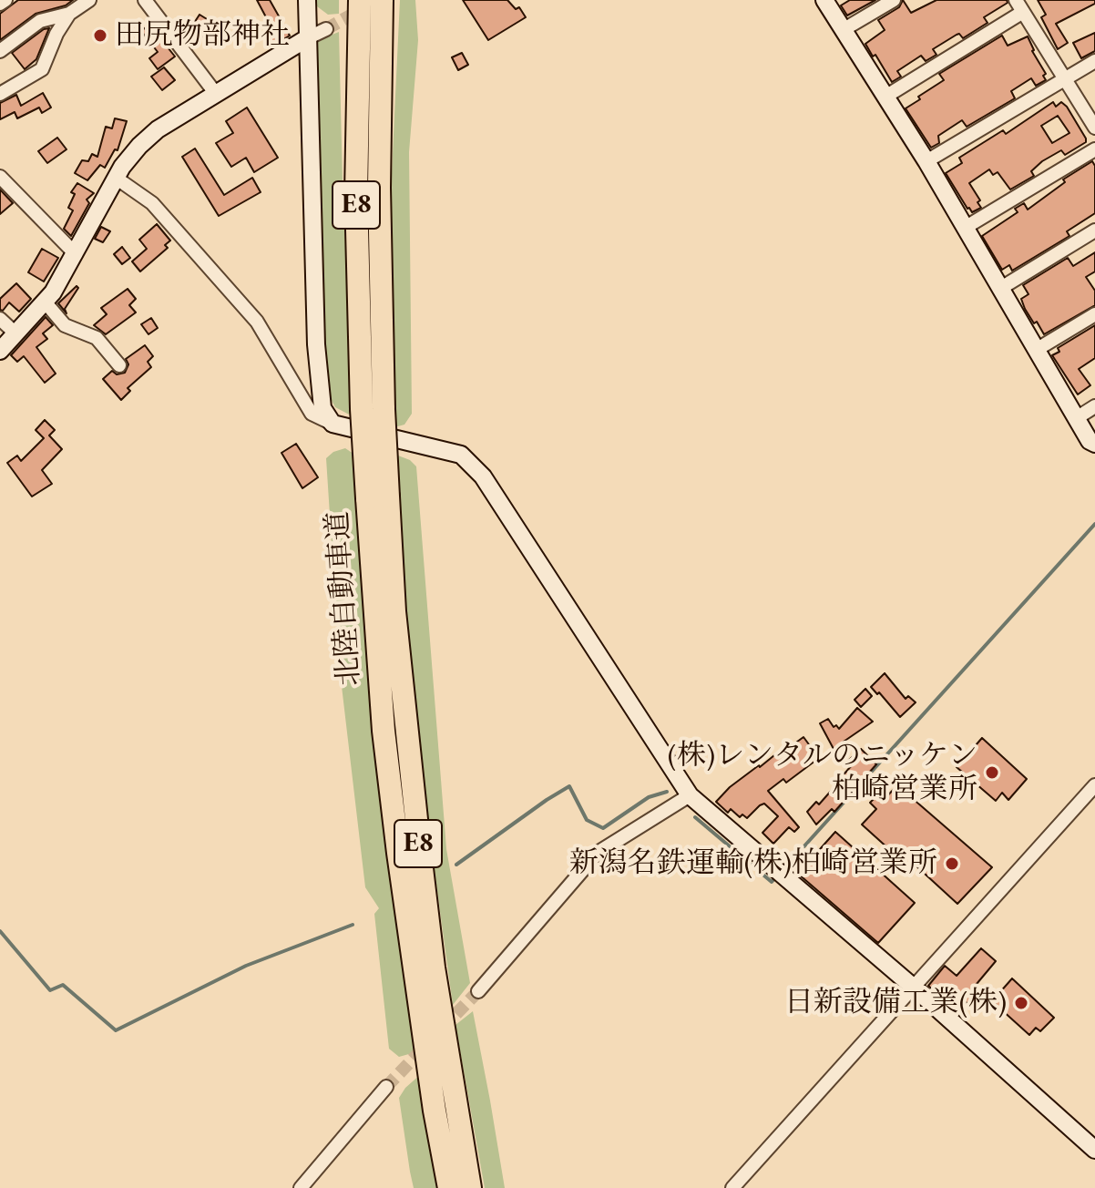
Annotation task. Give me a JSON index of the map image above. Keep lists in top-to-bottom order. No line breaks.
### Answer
{"streets":{"highway":["E8","北陸自動車道"]},"places":["田尻物部神社","(株)レンタルのニッケン 柏崎営業所","新潟名鉄運輸(株)柏崎営業所","日新設備工業(株)"]}
